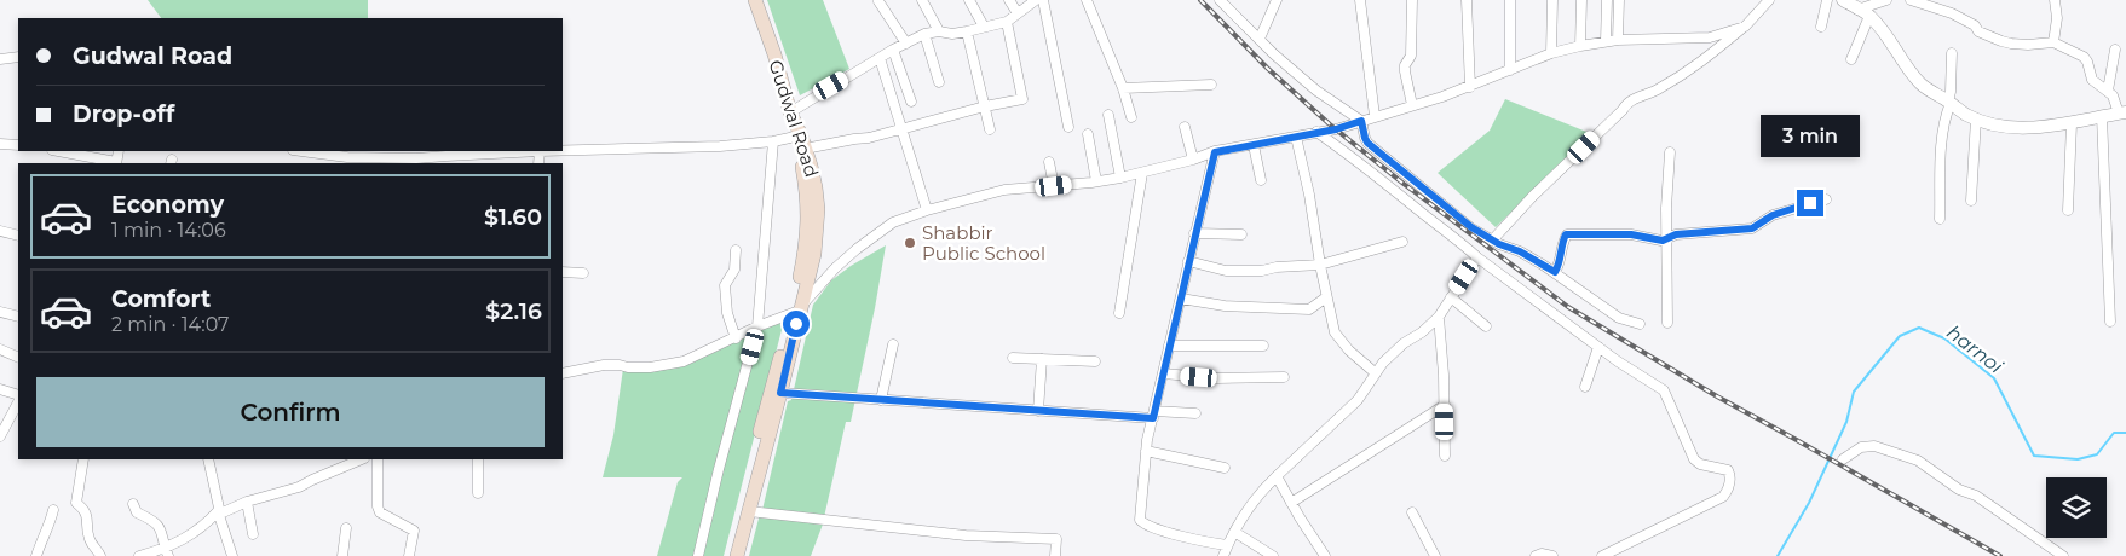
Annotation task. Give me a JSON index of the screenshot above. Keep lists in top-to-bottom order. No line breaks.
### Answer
{"streets":{"main road":["Gudwal Road"]},"water":["harnoi"],"places":["Shabbir Public School"],"page":{"banner":["Gudwal Road","Drop-off"],"bubble":"3 min","list":[{"name":"Economy","note":"1 min · 14:06","value":"$1.60"},{"name":"Comfort","note":"2 min · 14:07","value":"$2.16"}],"buttons":"Confirm"}}
